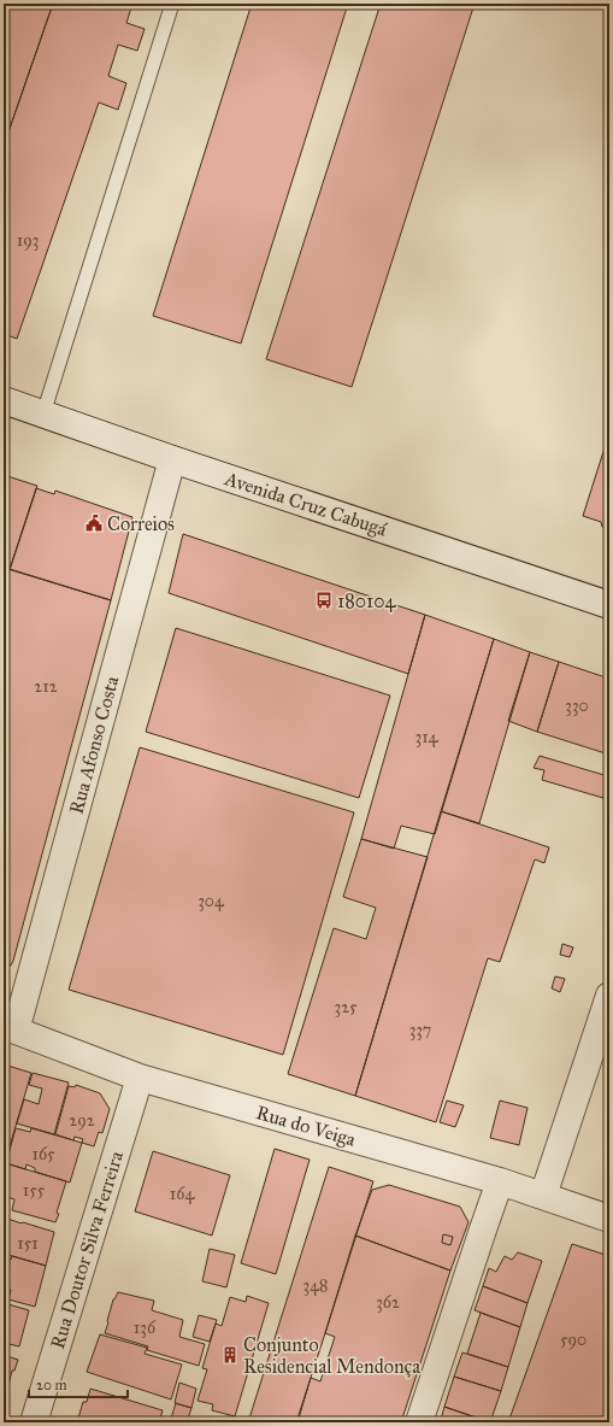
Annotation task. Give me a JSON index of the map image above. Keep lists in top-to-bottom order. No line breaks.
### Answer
{"streets":{"street":["Avenida Cruz Cabugá","Rua Afonso Costa","Rua do Veiga","Rua Doutor Silva Ferreira"]},"crossings":[["Avenida Cruz Cabugá","Rua Afonso Costa"],["Rua Afonso Costa","Rua do Veiga"],["Rua do Veiga","Rua Doutor Silva Ferreira"]],"places":{"public building":["Correios"],"bus stop":["180104"],"building":["Conjunto Residencial Mendonça"]},"house_numbers":["193","212","330","314","304","325","337","292","165","155","164","151","348","362","136","590"],"scale_bar":"20 m"}
